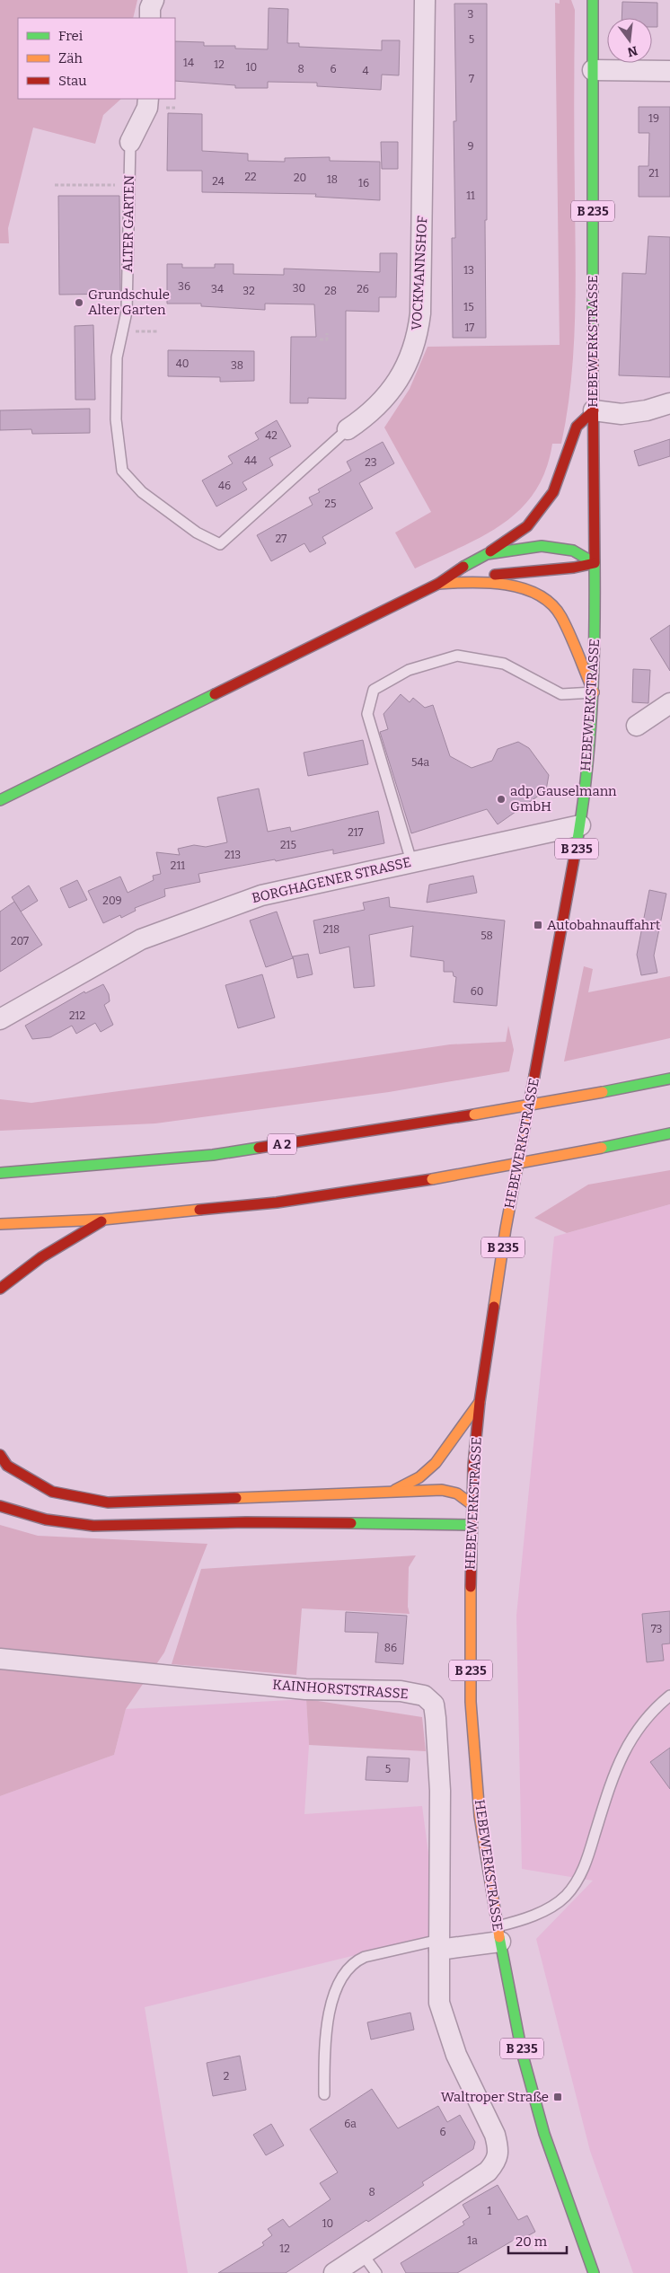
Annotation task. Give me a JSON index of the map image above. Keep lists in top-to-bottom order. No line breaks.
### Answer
{"streets":{"main road":["B 235","HEBEWERKSTRASSE","A 2"],"street":["ALTER GARTEN","VOCKMANNSHOF","BORGHAGENER STRASSE","KAINHORSTSTRASSE"]},"crossings":[["ALTER GARTEN","VOCKMANNSHOF"],["HEBEWERKSTRASSE","BORGHAGENER STRASSE"]],"places":{"other":["Grundschule Alter Garten","adp Gauselmann GmbH"],"transit":["Autobahnauffahrt","Waltroper Straße"]},"house_numbers":["3","5","14","12","10","8","6","4","7","19","9","21","22","20","18","24","16","11","13","36","30","34","26","32","28","15","17","40","38","42","44","23","46","25","27","54a","217","215","213","211","209","218","58","207","60","212","73","86","5","2","6a","6","8","1","10","1a","12"],"legend":["Frei","Zäh","Stau"],"scale_bar":"20 m","north":"bottom"}
